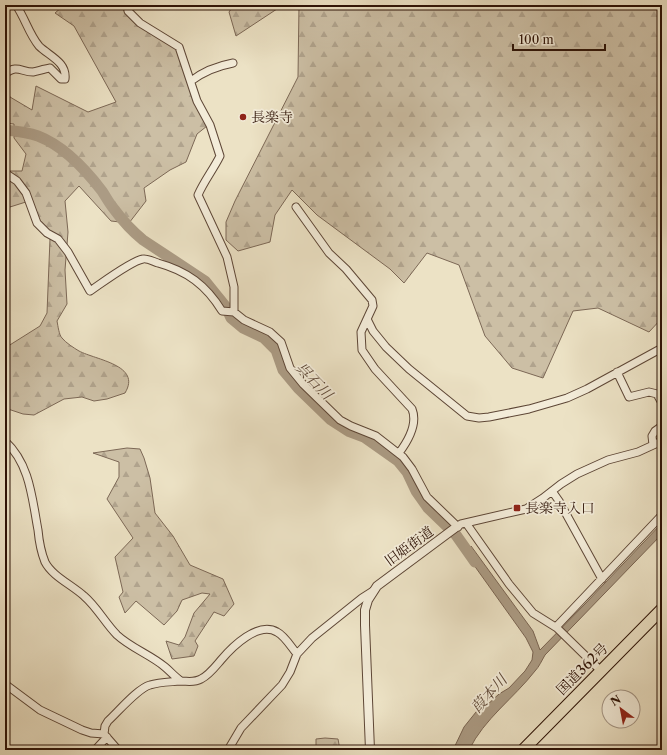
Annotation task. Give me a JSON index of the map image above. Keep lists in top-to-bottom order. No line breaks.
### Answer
{"streets":{"highway":["国道362号"],"street":["旧姫街道"]},"water":["呉石川","葭本川"],"places":{"other":["長楽寺"],"transit":["長楽寺入口"]},"scale_bar":"100 m","north":"top left"}
